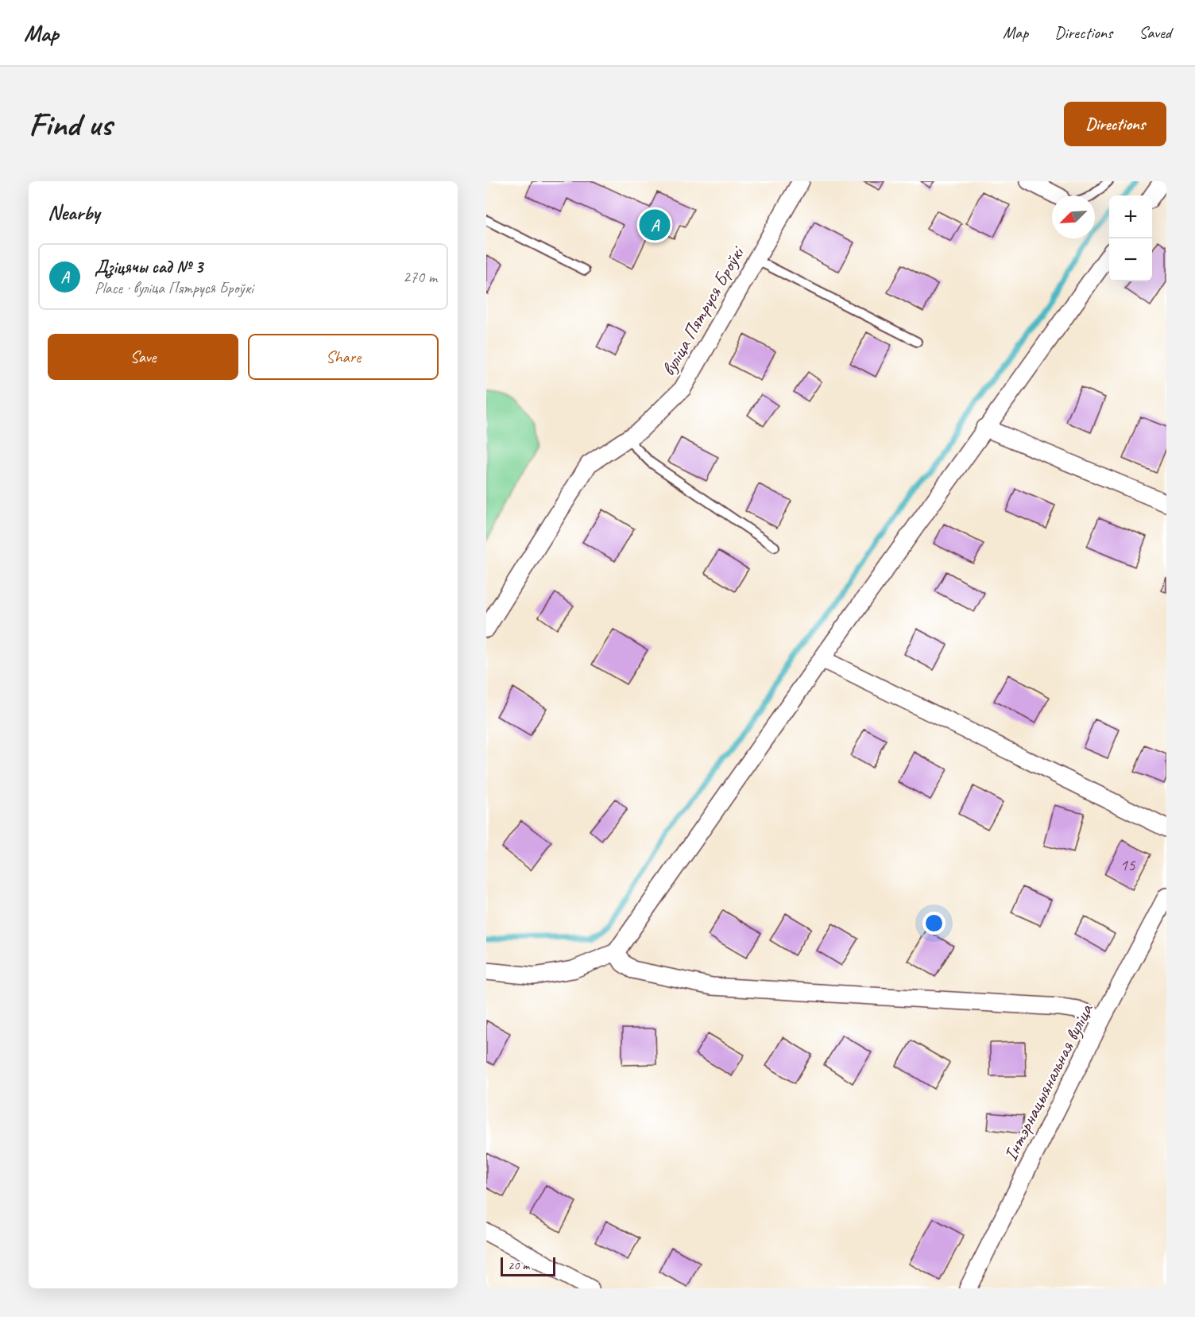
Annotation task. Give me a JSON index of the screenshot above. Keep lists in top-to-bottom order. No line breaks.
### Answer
{"streets":{"street":["вуліца Пятруся Броўкі","Інтэрнацыянальная вуліца"]},"house_numbers":["15"],"scale_bar":"20 m","north":"bottom left","page":{"header":"Map","nav":["Map","Directions","Saved"],"buttons":["Directions",["Save","Share"]],"title":"Find us","heading":"Nearby","map_buttons":["+","−"],"pins":"A","list":[{"mark":"A","name":"Дзіцячы сад № 3","note":"Place · вуліца Пятруся Броўкі","value":"270 m"}],"scale":"20 m"}}
